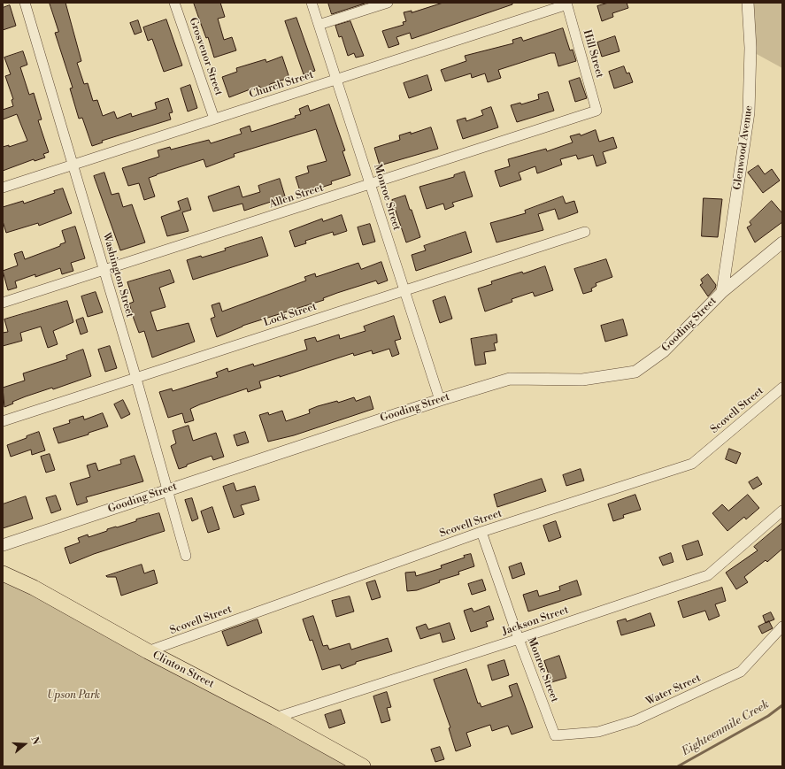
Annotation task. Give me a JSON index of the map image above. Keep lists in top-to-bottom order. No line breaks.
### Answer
{"streets":{"main road":["Clinton Street"],"street":["Hill Street","Grosvenor Street","Church Street","Glenwood Avenue","Allen Street","Monroe Street","Washington Street","Lock Street","Gooding Street","Scovell Street","Jackson Street","Water Street"]},"crossings":[["Hill Street","Church Street"],["Hill Street","Allen Street"],["Grosvenor Street","Church Street"],["Church Street","Monroe Street"],["Church Street","Washington Street"],["Glenwood Avenue","Gooding Street"],["Allen Street","Monroe Street"],["Allen Street","Washington Street"],["Monroe Street","Lock Street"],["Monroe Street","Gooding Street"],["Monroe Street","Scovell Street"],["Monroe Street","Jackson Street"],["Monroe Street","Water Street"],["Washington Street","Lock Street"],["Washington Street","Gooding Street"],["Scovell Street","Clinton Street"],["Jackson Street","Clinton Street"]],"water":["Eighteenmile Creek"],"parks":["Upson Park"],"north":"right"}
